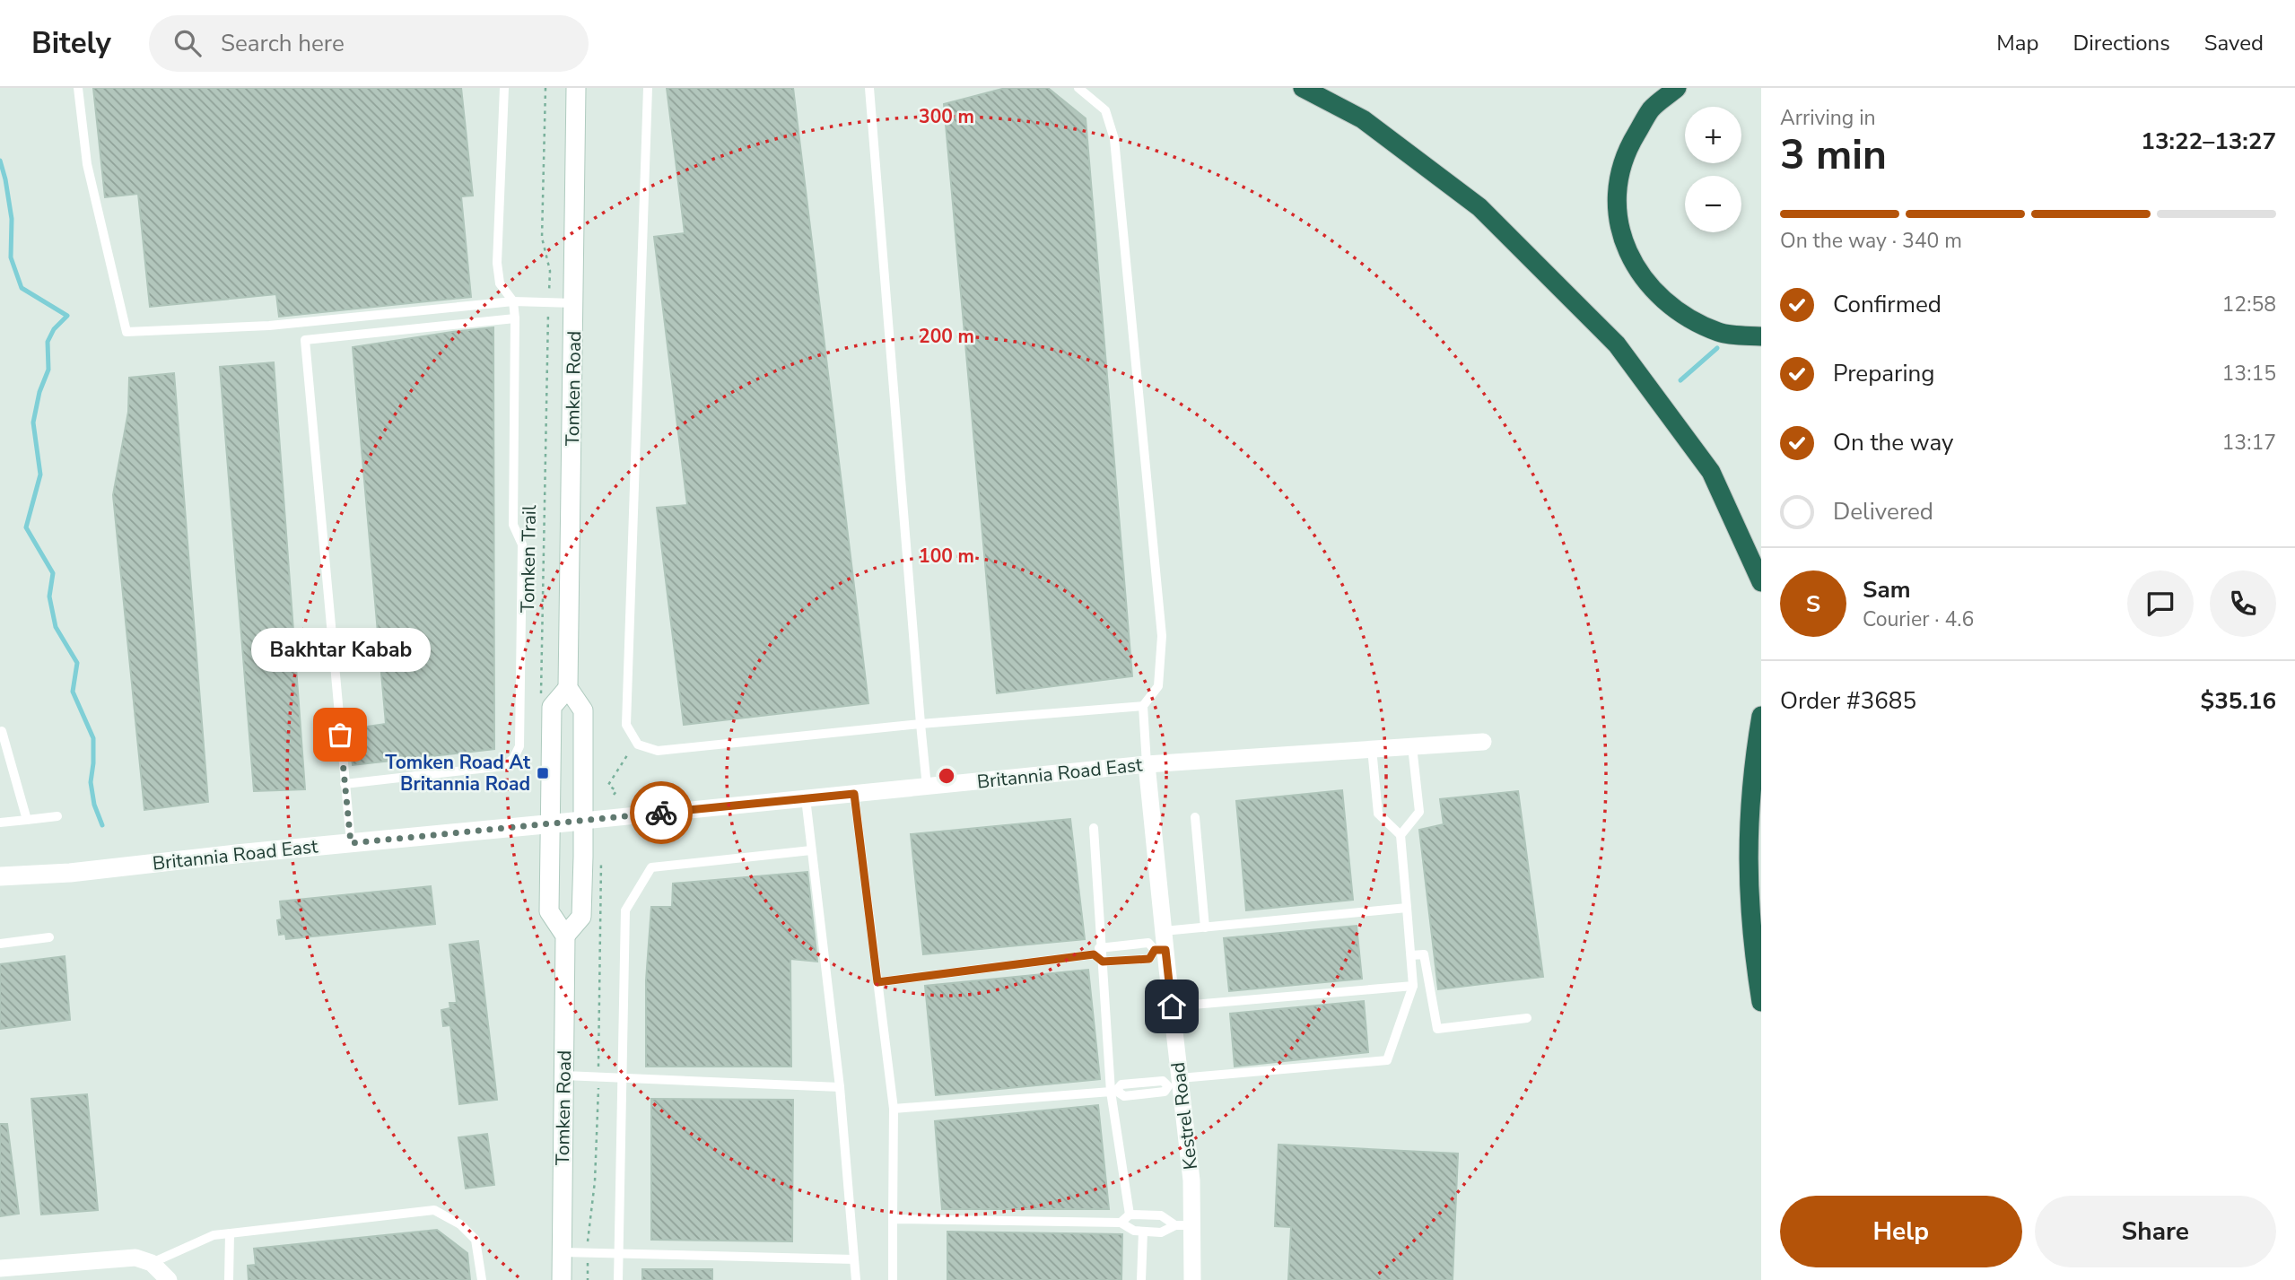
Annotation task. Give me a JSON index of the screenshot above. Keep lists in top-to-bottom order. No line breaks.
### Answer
{"streets":{"main road":["Tomken Road","Britannia Road East"],"street":["Kestrel Road"],"path":["Tomken Trail"]},"crossings":[["Britannia Road East","Kestrel Road"]],"places":{"other":["Bakhtar Kabab"],"transit":["Tomken Road At Britannia Road"]},"page":{"header":"Bitely","search":"Search here","nav":["Map","Directions","Saved"],"heading":["3 min","Arriving in","13:22–13:27"],"panel":["Sam","Courier · 4.6","Order #3685","$35.16"],"map_buttons":["+","−"],"bar":"On the way · 340 m","list":[["Confirmed","12:58"],["Preparing","13:15"],["On the way","13:17"],"Delivered"],"round":"S","bubble":"Bakhtar Kabab","buttons":["Help","Share"]},"rings":["300 m","200 m","100 m"]}
